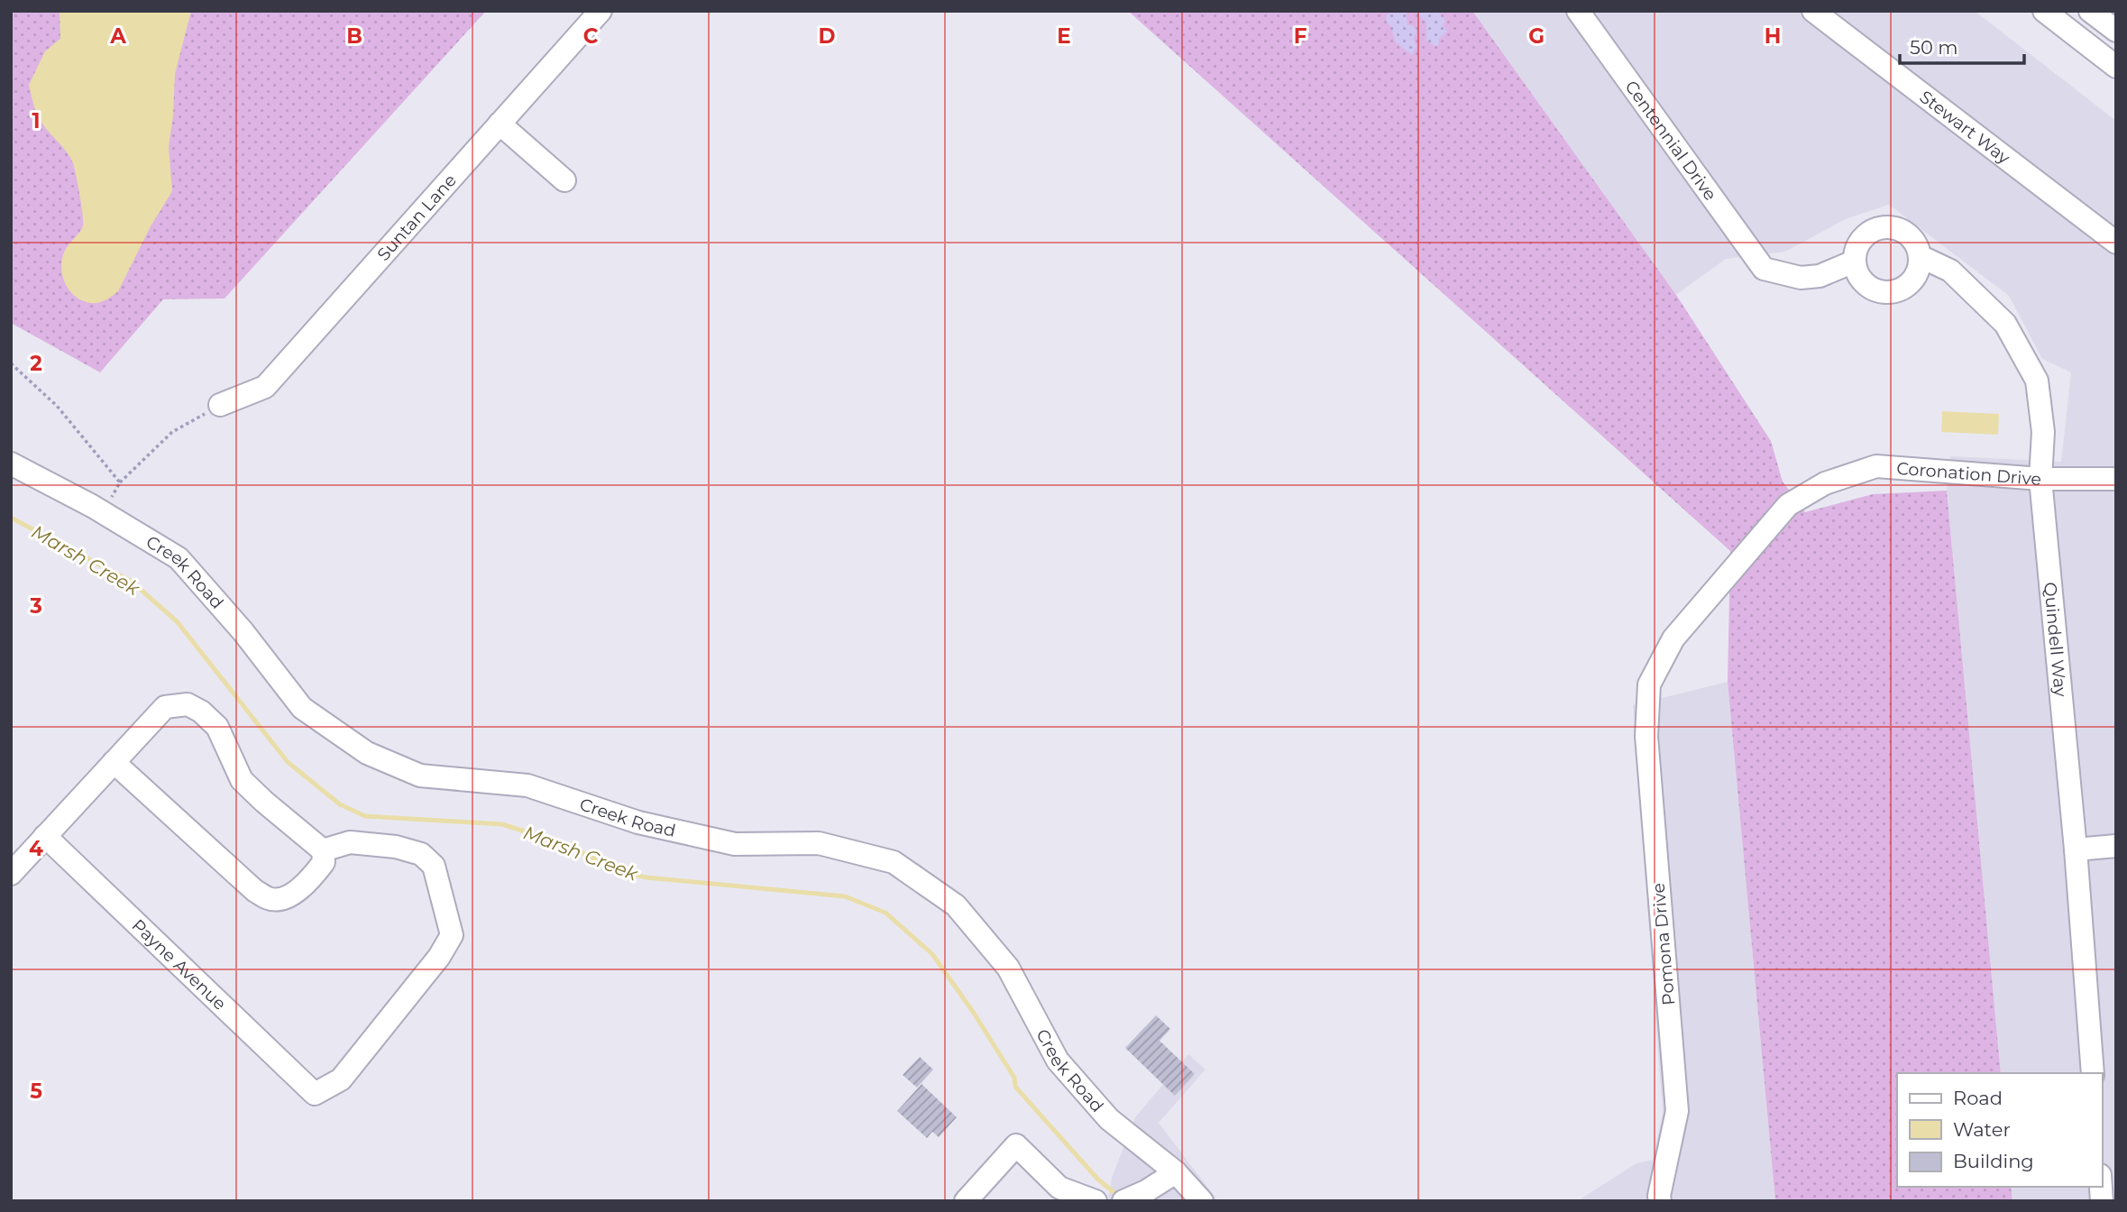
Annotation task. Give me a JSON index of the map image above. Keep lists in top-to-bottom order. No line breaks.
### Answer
{"streets":{"street":["Stewart Way","Centennial Drive","Suntan Lane","Coronation Drive","Creek Road","Quindell Way","Pomona Drive","Payne Avenue"]},"crossings":[["Centennial Drive","Quindell Way"],["Coronation Drive","Quindell Way"],["Coronation Drive","Pomona Drive"]],"water":["Marsh Creek"],"legend":["Road","Water","Building"],"scale_bar":"50 m","grid":{"columns":["A","B","C","D","E","F","G","H"],"rows":["1","2","3","4","5"]}}
